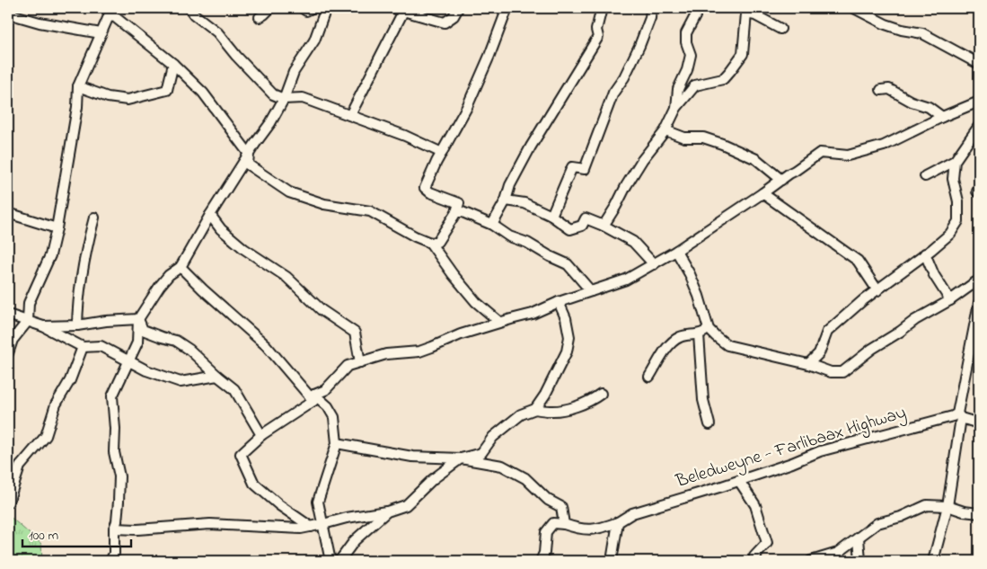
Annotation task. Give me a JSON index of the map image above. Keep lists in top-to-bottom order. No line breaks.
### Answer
{"streets":{"street":["Beledweyne - Farlibaax Highway"]},"scale_bar":"100 m"}
